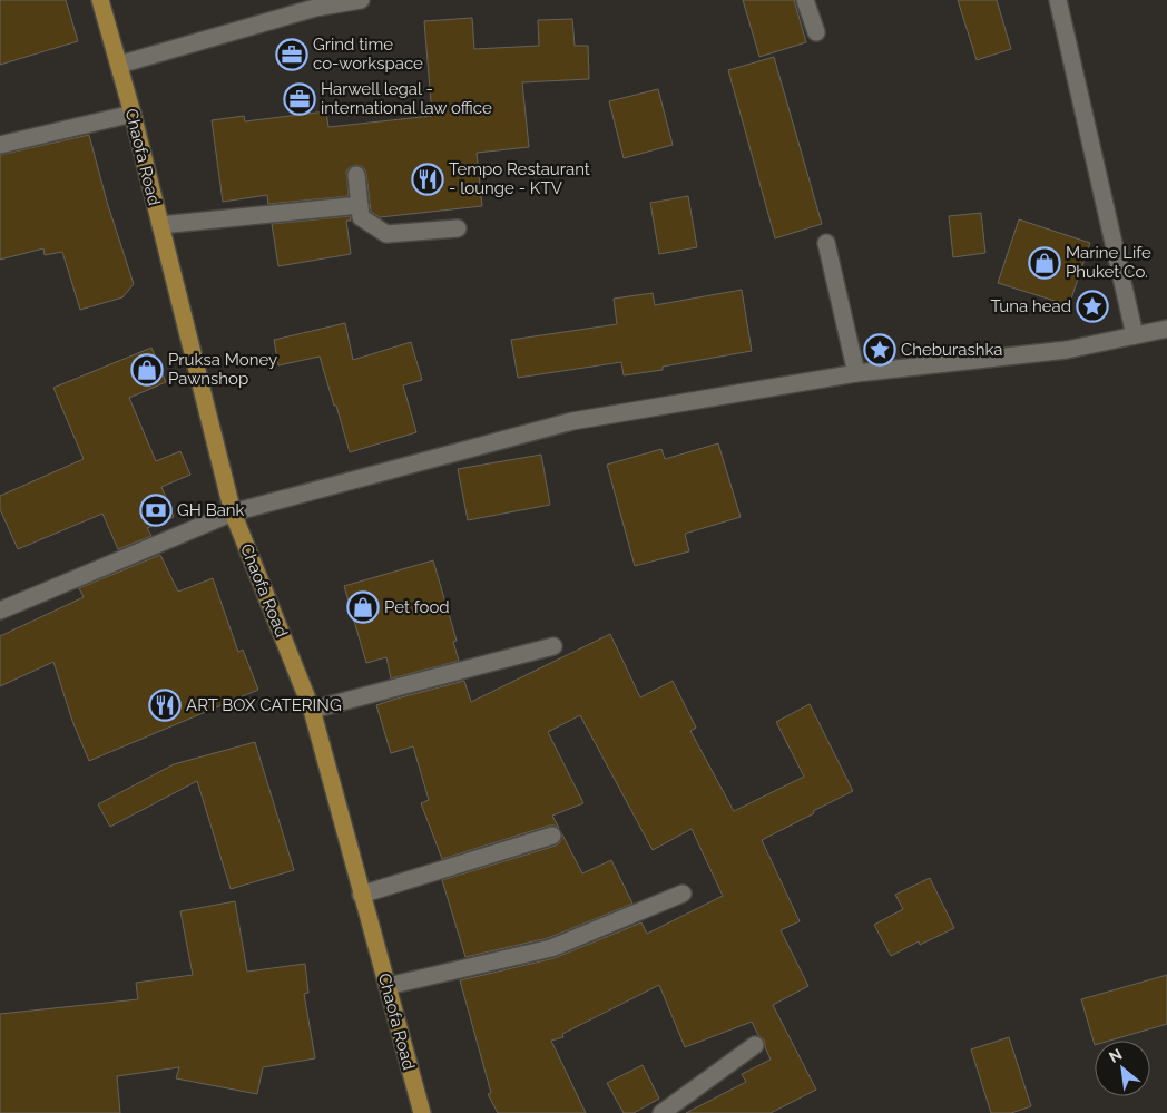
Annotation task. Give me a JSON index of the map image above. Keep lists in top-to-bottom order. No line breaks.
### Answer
{"streets":{"main road":["Chaofa Road"]},"places":{"office":["Grind time co-workspace","Harwell legal - international law office"],"restaurant":["Tempo Restaurant - lounge - KTV","ART BOX CATERING"],"shop":["Marine Life Phuket Co.","Pruksa Money Pawnshop","Pet food"],"place":["Tuna head","Cheburashka"],"bank":["GH Bank"]},"north":"top left"}
